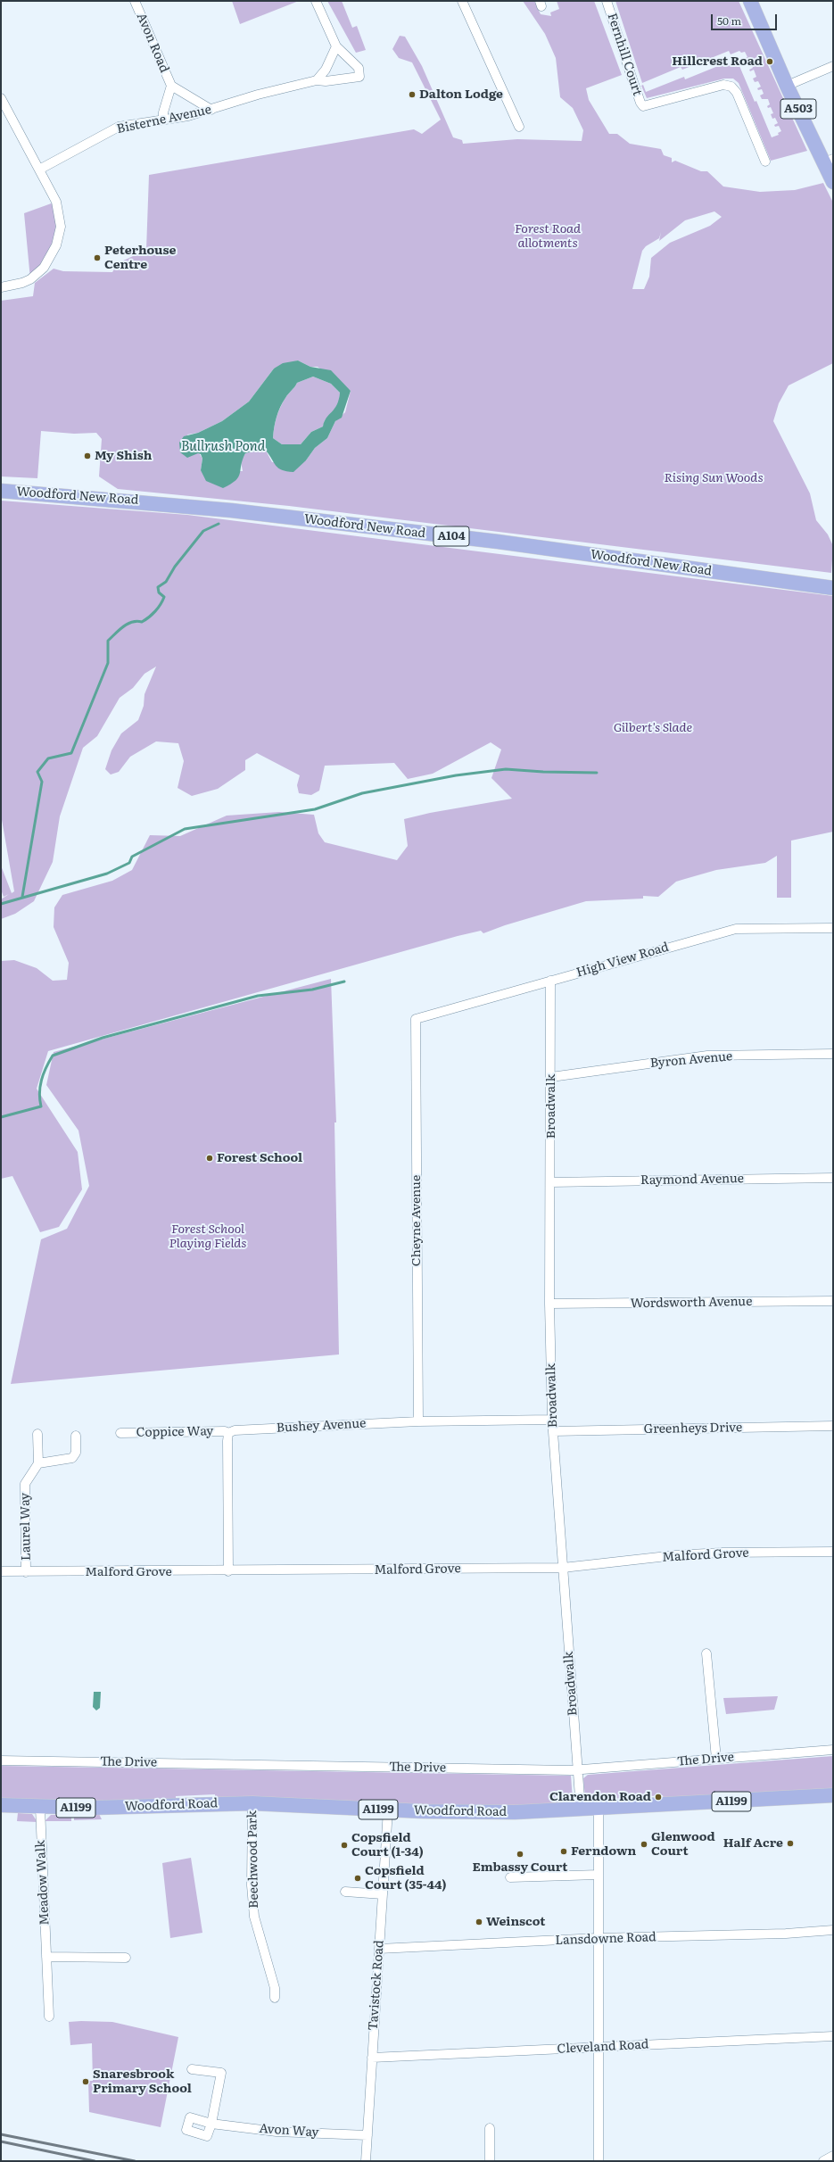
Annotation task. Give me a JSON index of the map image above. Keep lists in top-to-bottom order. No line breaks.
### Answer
{"streets":{"main road":["A503","Woodford New Road","A104","A1199","Woodford Road"],"street":["Avon Road","Fernhill Court","Bisterne Avenue","High View Road","Byron Avenue","Broadwalk","Raymond Avenue","Cheyne Avenue","Wordsworth Avenue","Bushey Avenue","Greenheys Drive","Coppice Way","Laurel Way","Malford Grove","The Drive","Beechwood Park","Meadow Walk","Lansdowne Road","Tavistock Road","Cleveland Road","Avon Way"]},"crossings":[["Avon Road","Bisterne Avenue"],["High View Road","Broadwalk"],["High View Road","Cheyne Avenue"],["Byron Avenue","Broadwalk"],["Broadwalk","Raymond Avenue"],["Broadwalk","Wordsworth Avenue"],["Broadwalk","Bushey Avenue"],["Broadwalk","Greenheys Drive"],["Broadwalk","Malford Grove"],["Broadwalk","The Drive"],["Broadwalk","Woodford Road"],["Cheyne Avenue","Bushey Avenue"],["Bushey Avenue","Coppice Way"],["Laurel Way","Malford Grove"],["Woodford Road","Beechwood Park"],["Woodford Road","Meadow Walk"],["Woodford Road","Tavistock Road"],["Lansdowne Road","Tavistock Road"],["Tavistock Road","Cleveland Road"],["Tavistock Road","Avon Way"]],"water":["Bullrush Pond"],"parks":["Forest Road allotments","Rising Sun Woods","Gilbert's Slade","Forest School Playing Fields"],"places":["Hillcrest Road","Dalton Lodge","Peterhouse Centre","My Shish","Forest School","Clarendon Road","Half Acre","Glenwood Court","Copsfield Court (1-34)","Ferndown","Embassy Court","Copsfield Court (35-44)","Weinscot","Snaresbrook Primary School"],"scale_bar":"50 m"}
